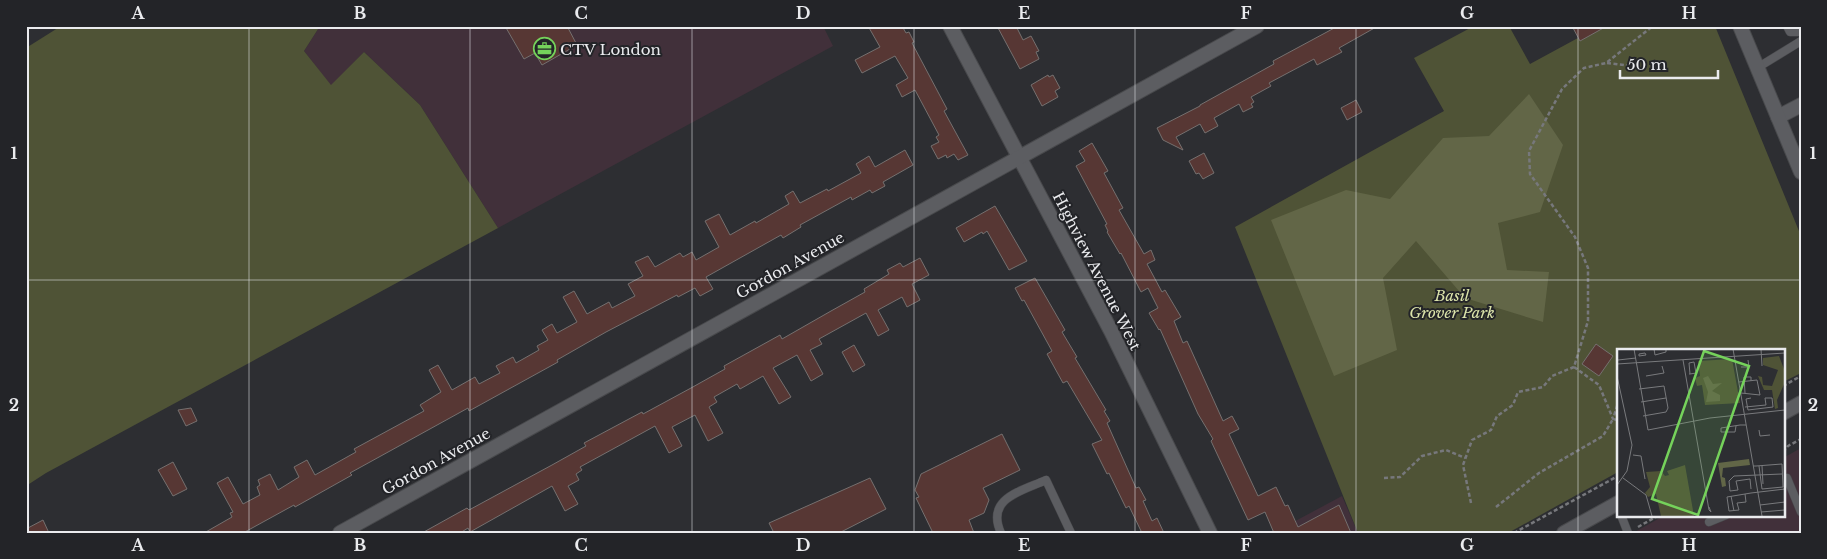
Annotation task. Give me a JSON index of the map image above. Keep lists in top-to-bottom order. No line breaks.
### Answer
{"streets":{"street":["Gordon Avenue","Highview Avenue West"]},"crossings":[["Gordon Avenue","Highview Avenue West"]],"parks":["Basil Grover Park"],"places":{"office":["CTV London"]},"scale_bar":"50 m","grid":{"columns":["A","B","C","D","E","F","G","H"],"rows":["1","2"]}}
